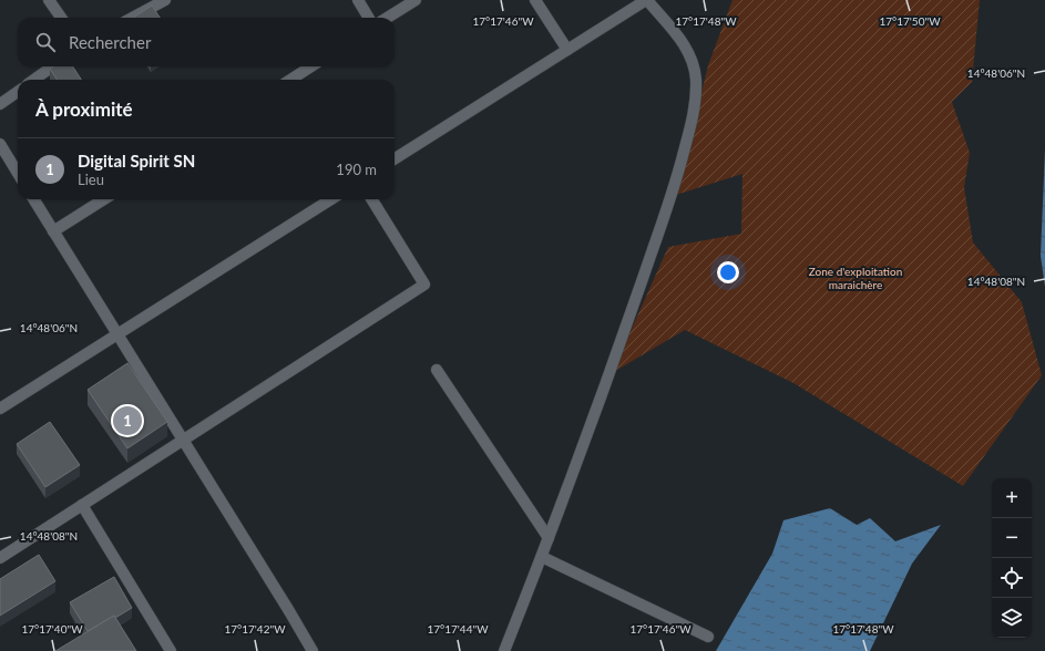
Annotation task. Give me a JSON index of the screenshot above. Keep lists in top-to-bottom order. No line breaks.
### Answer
{"parks":["Zone d'exploitation maraichère"],"page":{"search":"Rechercher","heading":"À proximité","list":[{"mark":"1","name":"Digital Spirit SN","note":"Lieu","value":"190 m"}],"pins":"1","map_buttons":["+","−"]},"coordinates":["17°17'46\"W","17°17'48\"W","17°17'50\"W","14°48'06\"N","14°48'08\"N","17°17'40\"W","17°17'42\"W","17°17'44\"W"]}
